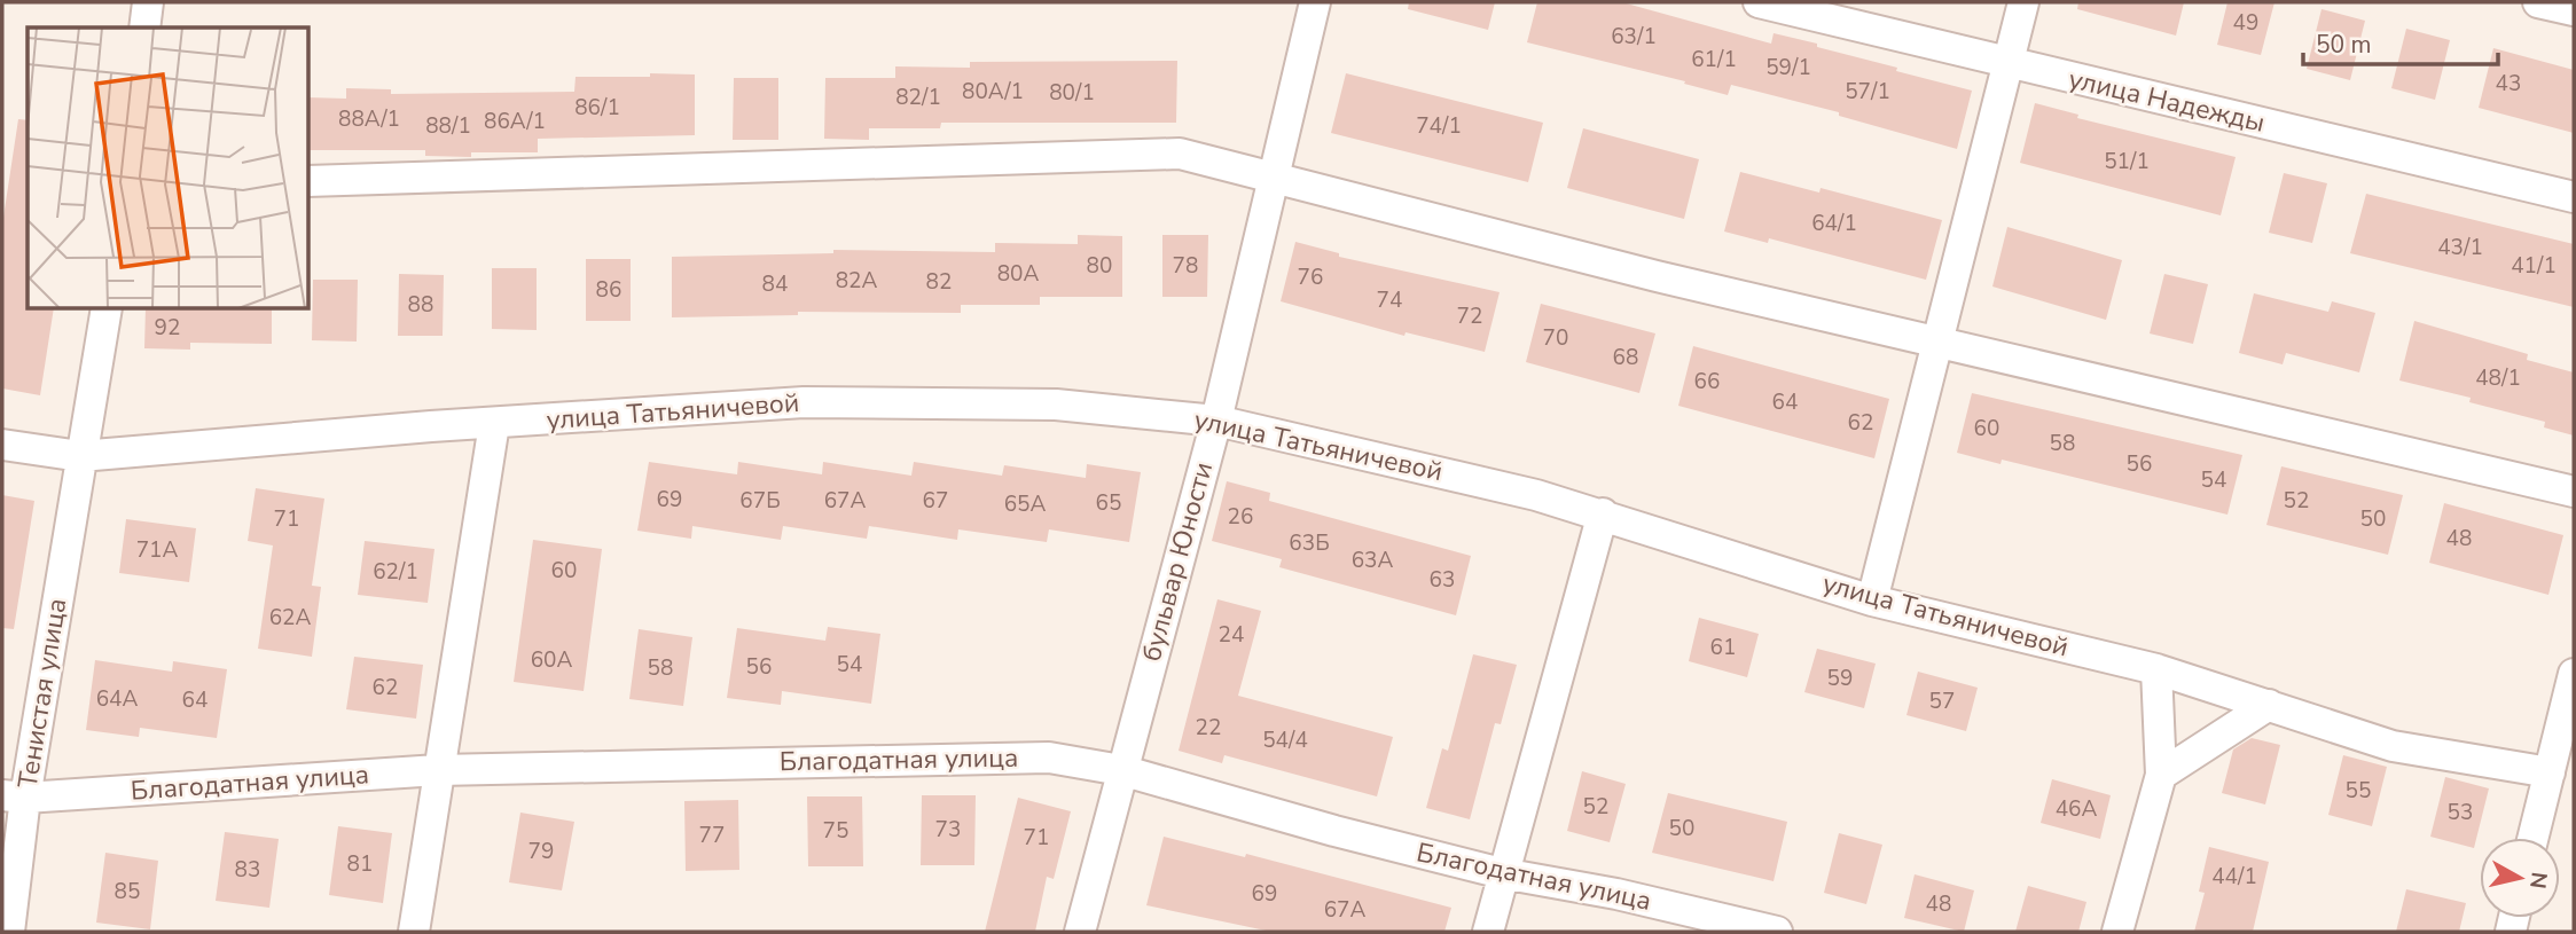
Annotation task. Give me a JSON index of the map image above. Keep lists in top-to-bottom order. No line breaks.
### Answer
{"streets":{"street":["улица Надежды","улица Татьяничевой","бульвар Юности","Тенистая улица","Благодатная улица"]},"crossings":[["улица Татьяничевой","бульвар Юности"],["улица Татьяничевой","Тенистая улица"],["бульвар Юности","Благодатная улица"],["Тенистая улица","Благодатная улица"]],"house_numbers":["49","63/1","61/1","59/1","43","80А/1","57/1","80/1","82/1","86/1","88А/1","86А/1","88/1","74/1","51/1","64/1","43/1","80","78","41/1","80А","76","82А","82","84","86","74","88","72","92","70","68","48/1","66","64","62","60","58","56","54","69","67Б","67А","67","52","65","65А","26","71","50","48","63Б","71А","63А","60","62/1","63","62А","24","61","60А","54","56","58","59","62","64А","64","57","22","54/4","55","52","46А","53","50","73","75","77","71","79","81","83","44/1","85","69","48","67А"],"scale_bar":"50 m","north":"right"}
